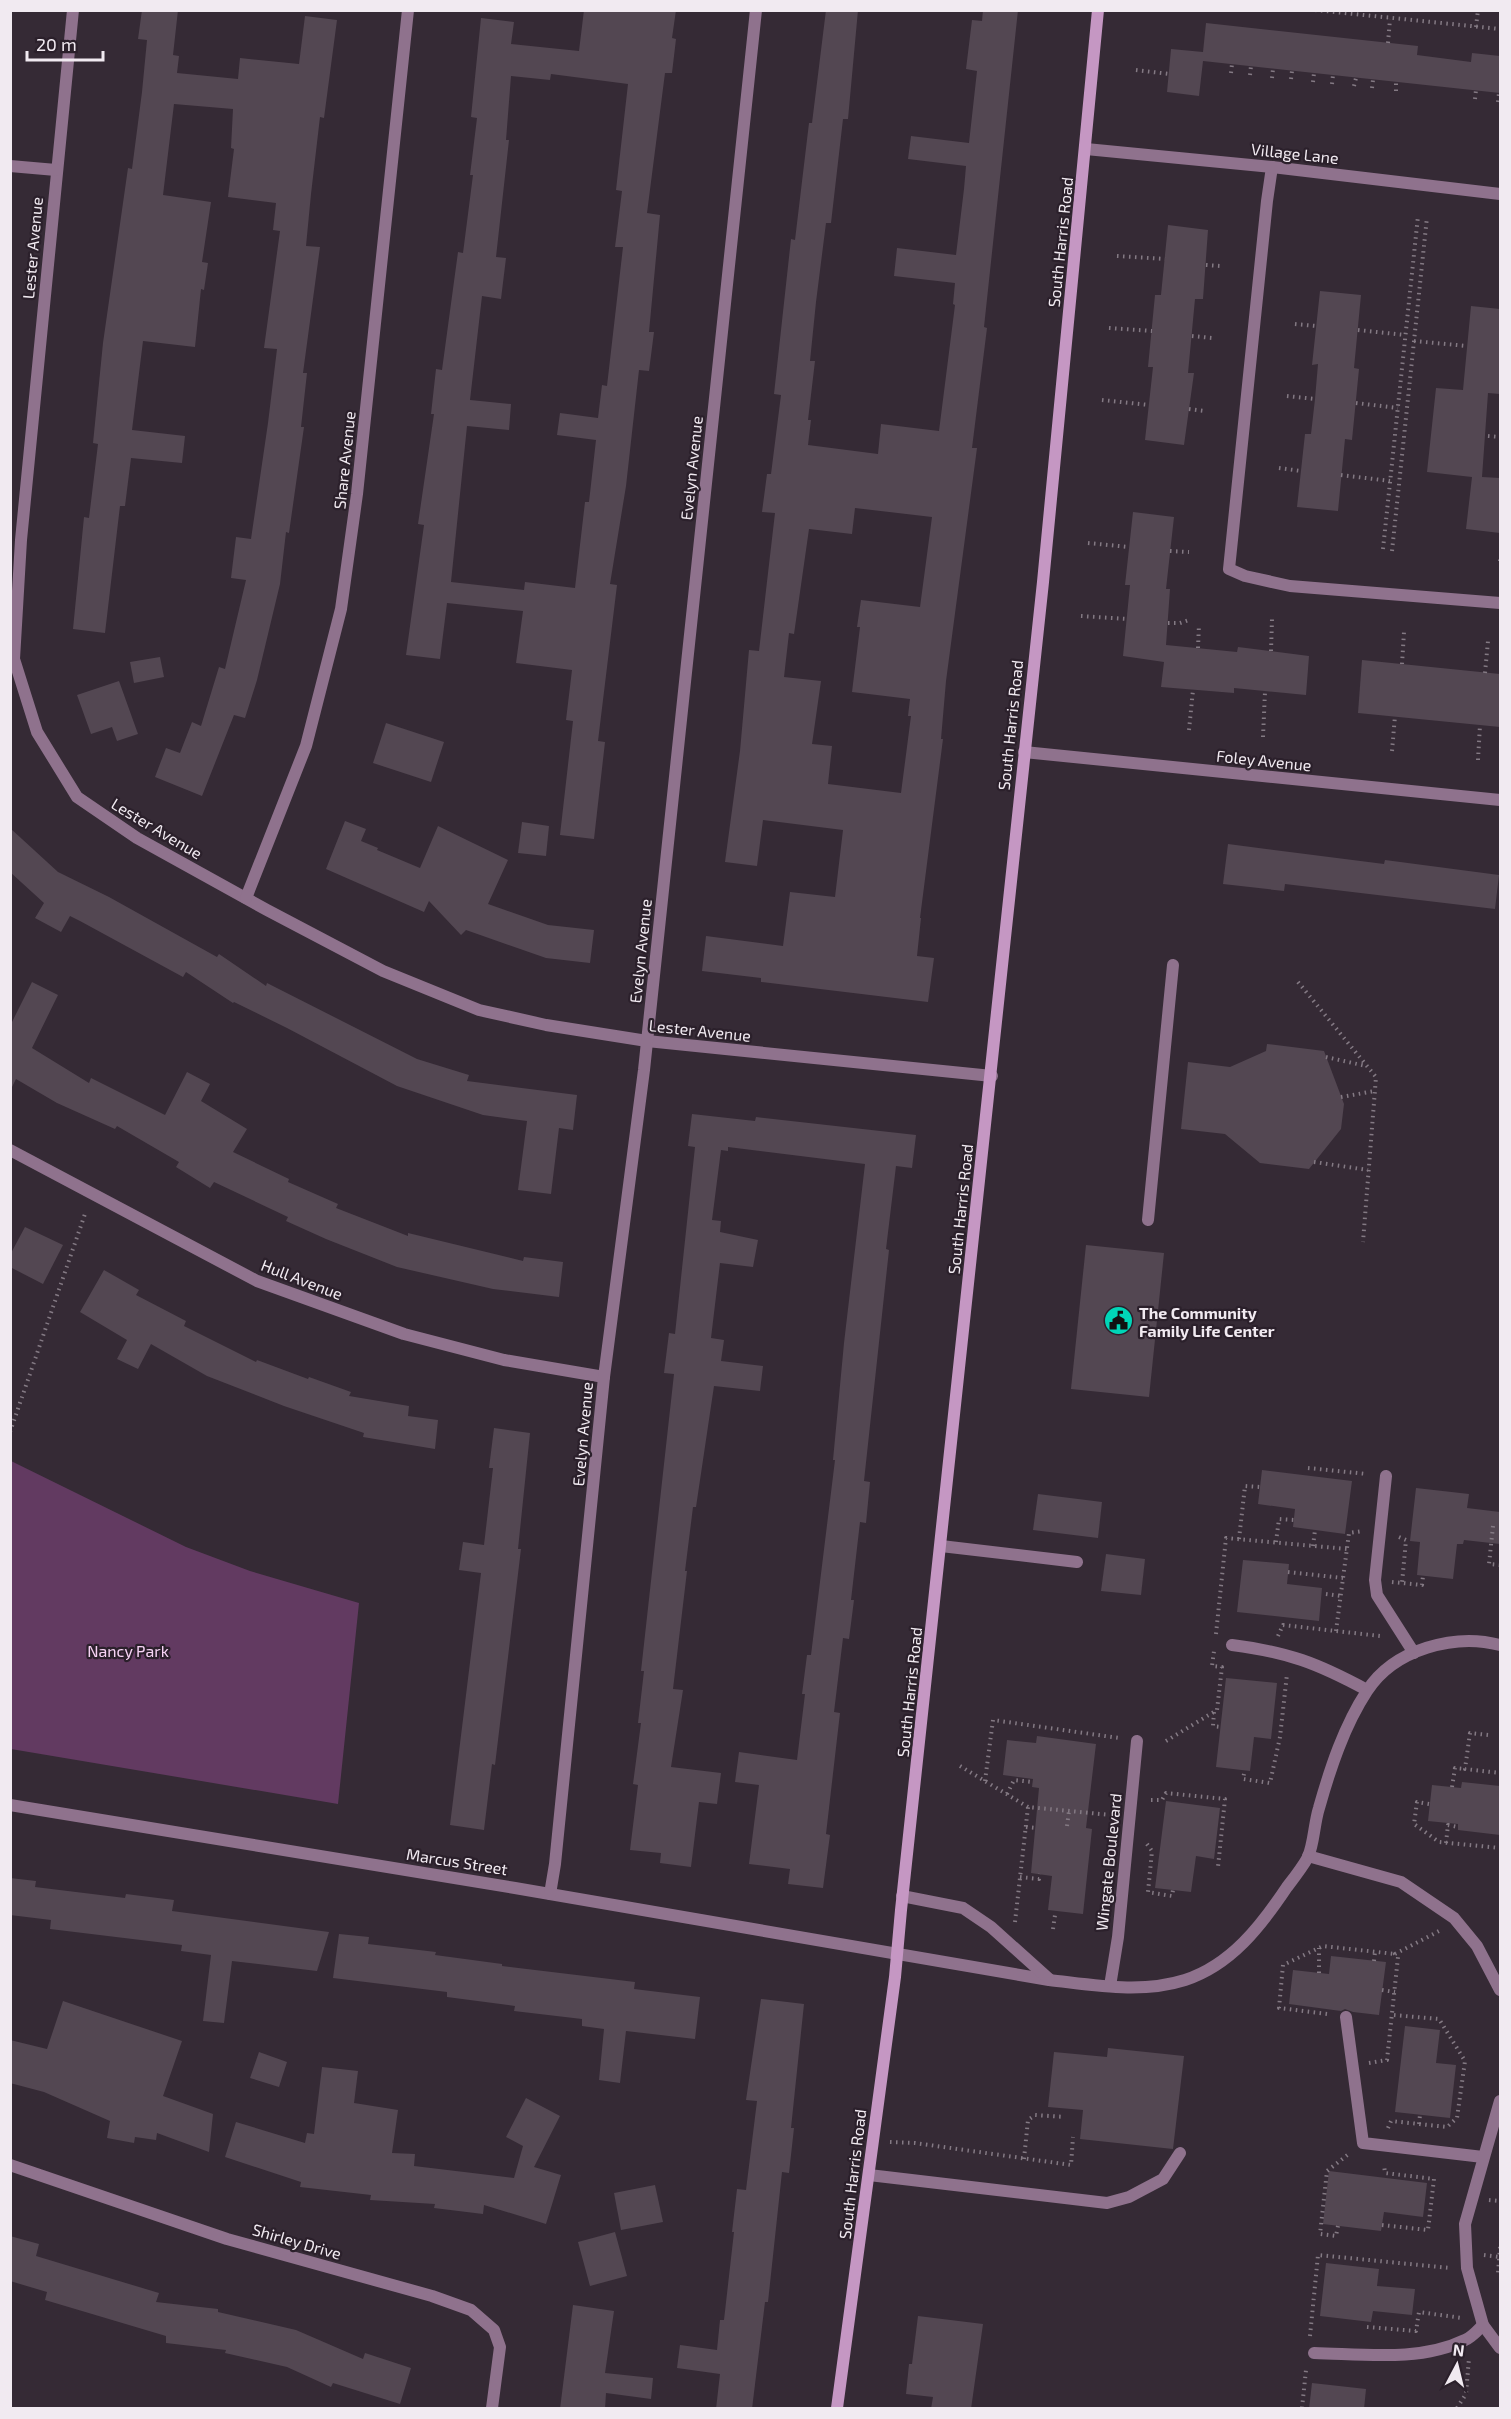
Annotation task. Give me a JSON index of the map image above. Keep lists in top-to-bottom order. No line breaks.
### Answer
{"streets":{"main road":["South Harris Road"],"street":["Village Lane","Lester Avenue","Share Avenue","Evelyn Avenue","Foley Avenue","Hull Avenue","Marcus Street","Wingate Boulevard","Shirley Drive"]},"crossings":[["Village Lane","South Harris Road"],["South Harris Road","Lester Avenue"],["South Harris Road","Foley Avenue"],["South Harris Road","Marcus Street"],["Lester Avenue","Share Avenue"],["Lester Avenue","Evelyn Avenue"],["Evelyn Avenue","Hull Avenue"],["Evelyn Avenue","Marcus Street"]],"parks":["Nancy Park"],"places":{"public building":["The Community Family Life Center"]},"scale_bar":"20 m","north":"top"}
